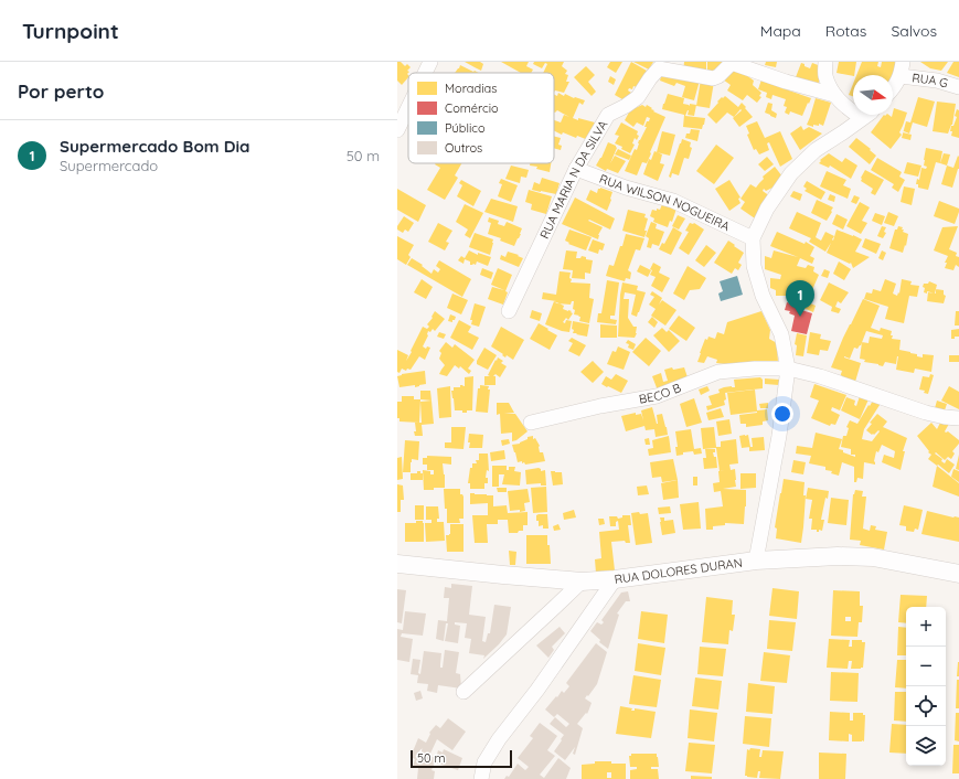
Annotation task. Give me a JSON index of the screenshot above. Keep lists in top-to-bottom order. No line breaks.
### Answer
{"streets":{"street":["RUA G","RUA MARIA N DA SILVA","RUA WILSON NOGUEIRA","BECO B","RUA DOLORES DURAN"]},"crossings":[["RUA MARIA N DA SILVA","RUA WILSON NOGUEIRA"]],"legend":["Moradias","Comércio","Público","Outros"],"scale_bar":"50 m","north":"right","page":{"header":"Turnpoint","nav":["Mapa","Rotas","Salvos"],"heading":"Por perto","list":[{"mark":"1","name":"Supermercado Bom Dia","note":"Supermercado","value":"50 m"}],"pins":"1","map_buttons":["+","−"],"scale":"50 m"}}
